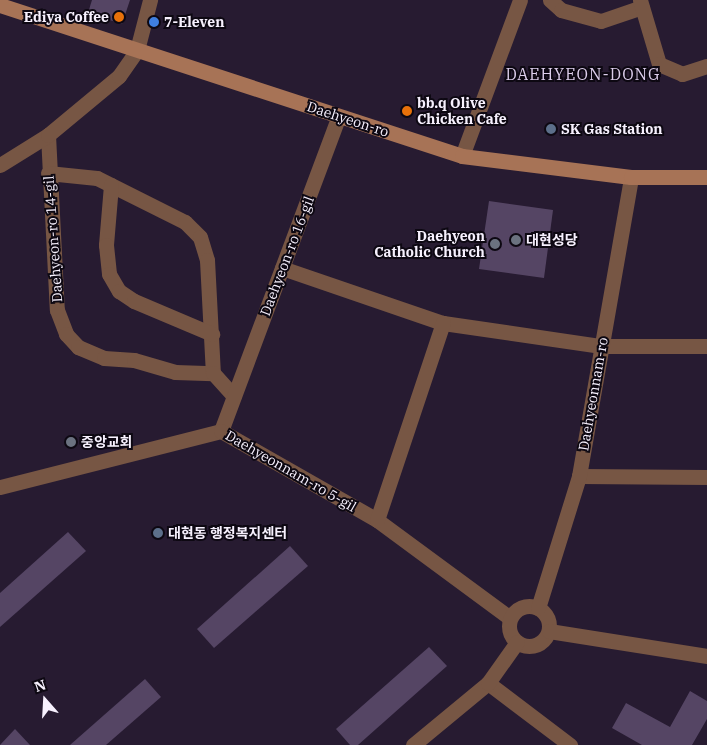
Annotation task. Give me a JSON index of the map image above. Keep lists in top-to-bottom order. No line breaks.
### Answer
{"streets":{"main road":["Daehyeon-ro"],"street":["Daehyeon-ro 14-gil","Daehyeon-ro 16-gil","Daehyeonnam-ro","Daehyeonnam-ro 5-gil"]},"crossings":[["Daehyeon-ro","Daehyeon-ro 16-gil"],["Daehyeon-ro","Daehyeonnam-ro"],["Daehyeon-ro 16-gil","Daehyeonnam-ro 5-gil"],["Daehyeonnam-ro","Daehyeonnam-ro 5-gil"]],"districts":["DAEHYEON-DONG"],"places":["Ediya Coffee","7-Eleven","bb.q Olive Chicken Cafe","SK Gas Station","대현성당","Daehyeon Catholic Church","중앙교회","대현동 행정복지센터"],"north":"top"}
